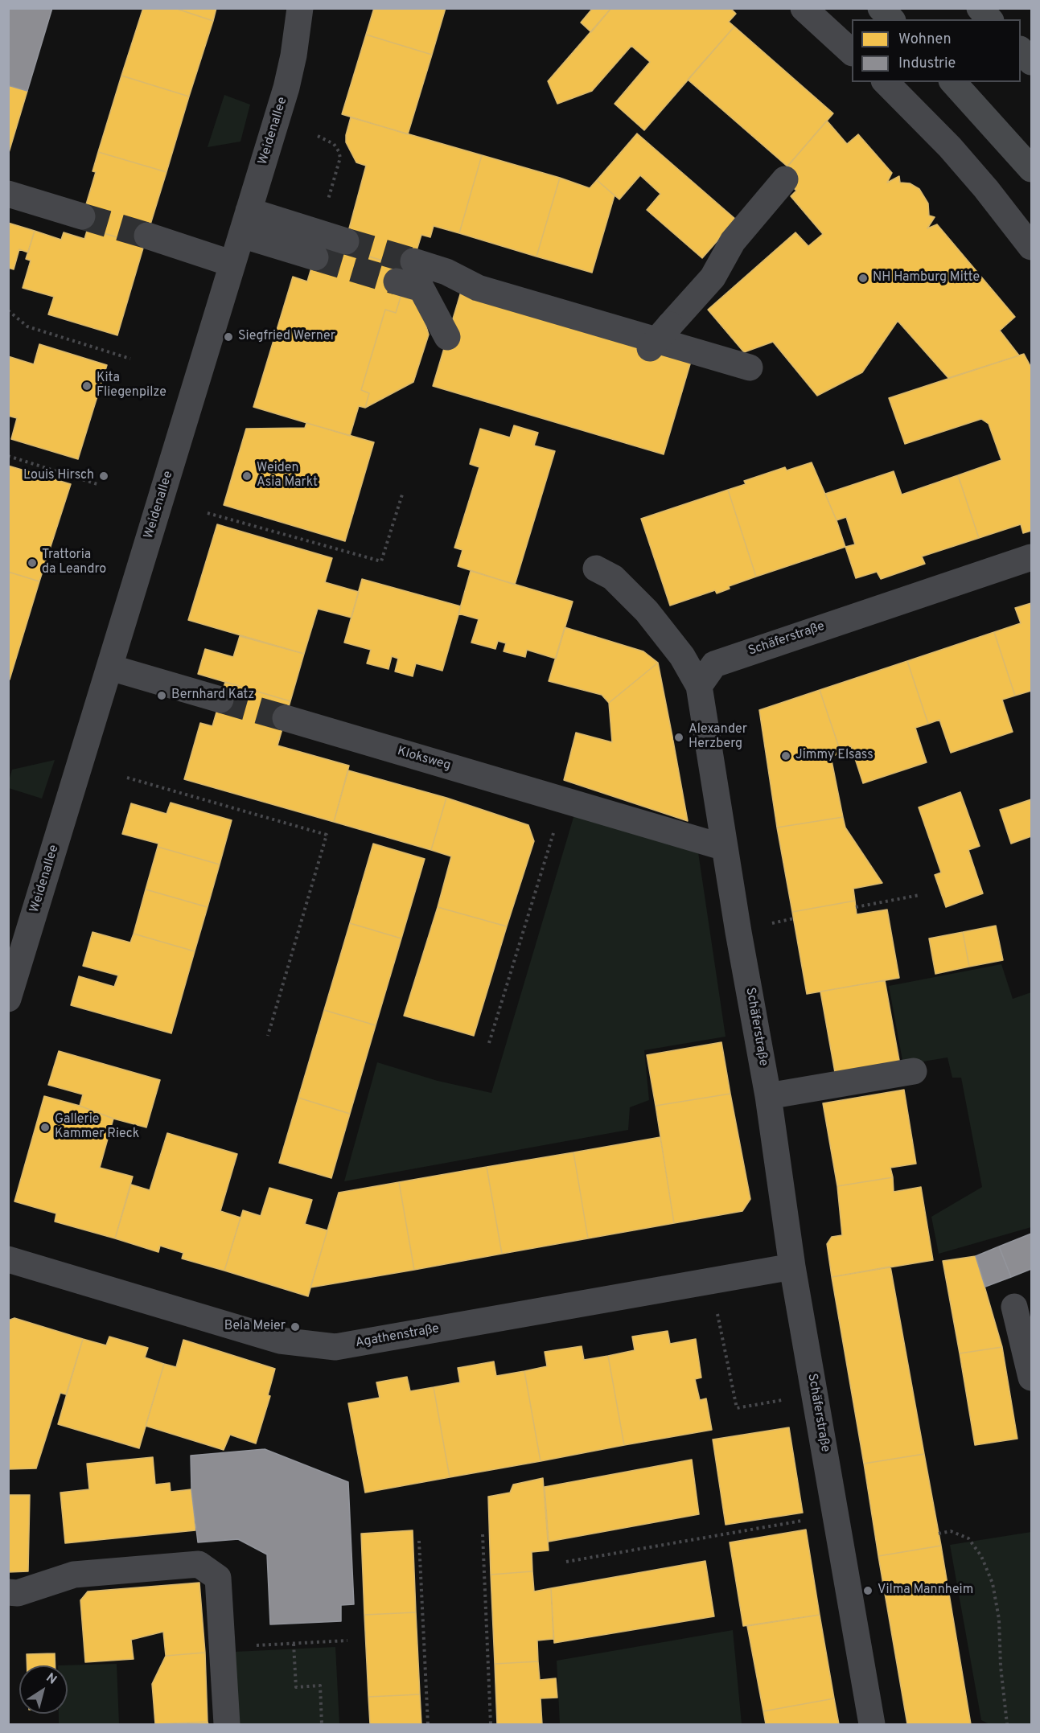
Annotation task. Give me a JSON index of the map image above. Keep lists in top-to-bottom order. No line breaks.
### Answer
{"streets":{"street":["Weidenallee","Schäferstraße","Kloksweg","Agathenstraße"]},"crossings":[["Schäferstraße","Kloksweg"],["Schäferstraße","Agathenstraße"]],"places":["NH Hamburg Mitte","Siegfried Werner","Kita Fliegenpilze","Louis Hirsch","Weiden Asia Markt","Trattoria da Leandro","Bernhard Katz","Alexander Herzberg","Jimmy Elsass","Gallerie Kammer Rieck","Bela Meier","Vilma Mannheim"],"legend":["Wohnen","Industrie"],"north":"top right"}
